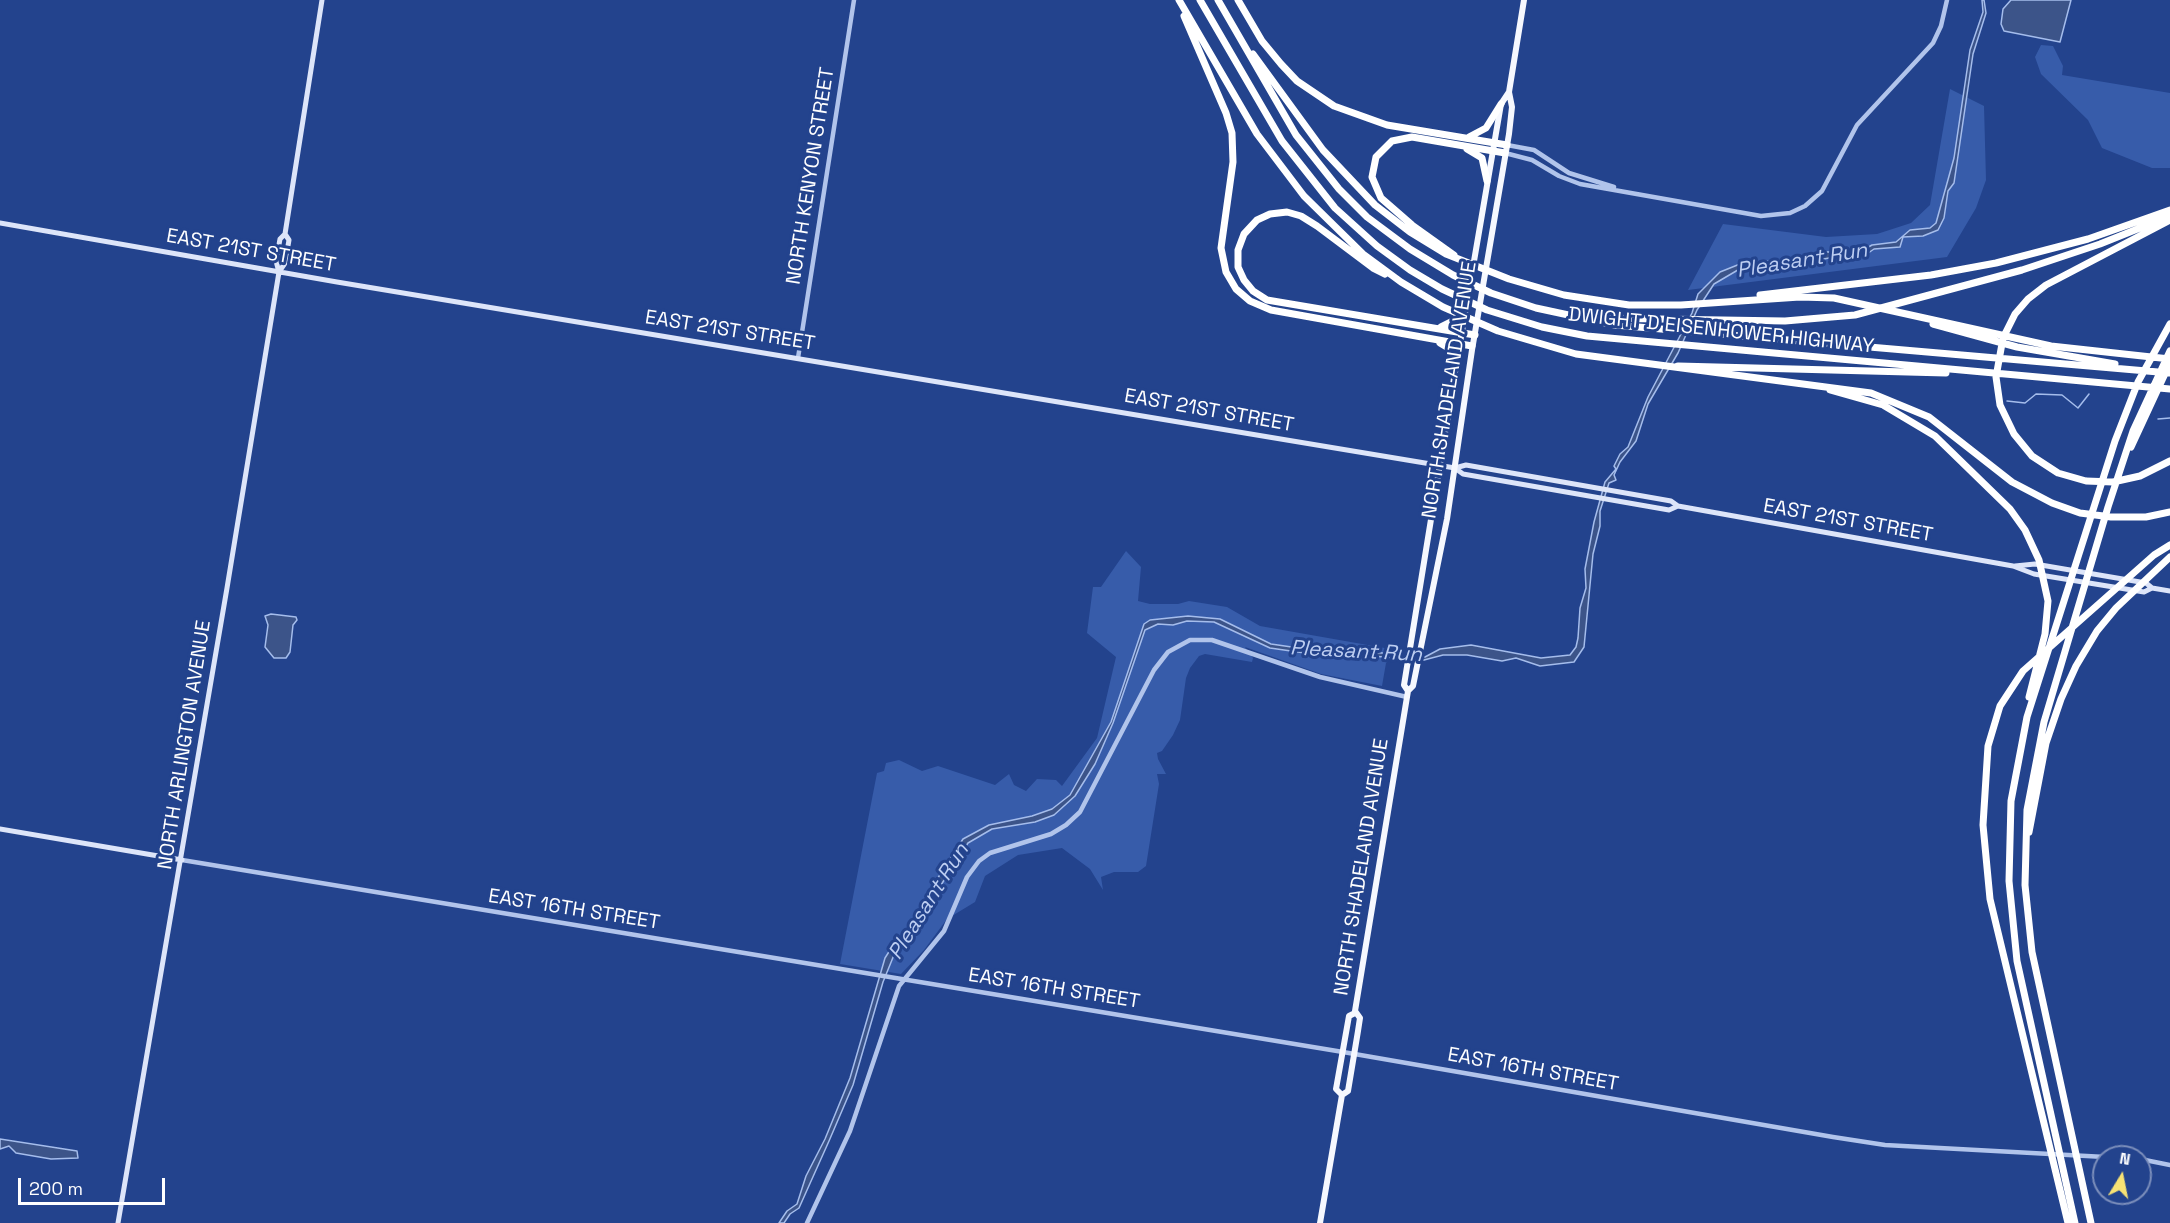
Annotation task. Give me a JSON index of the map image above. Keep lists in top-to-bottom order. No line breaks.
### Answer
{"streets":{"highway":["DWIGHT D EISENHOWER HIGHWAY"],"main road":["EAST 21ST STREET","NORTH SHADELAND AVENUE","NORTH ARLINGTON AVENUE","EAST 16TH STREET"],"street":["NORTH KENYON STREET"]},"crossings":[["NORTH KENYON STREET","EAST 21ST STREET"],["EAST 21ST STREET","NORTH SHADELAND AVENUE"],["EAST 21ST STREET","NORTH ARLINGTON AVENUE"],["NORTH SHADELAND AVENUE","EAST 16TH STREET"],["NORTH ARLINGTON AVENUE","EAST 16TH STREET"]],"water":["Pleasant Run"],"scale_bar":"200 m","north":"top"}
